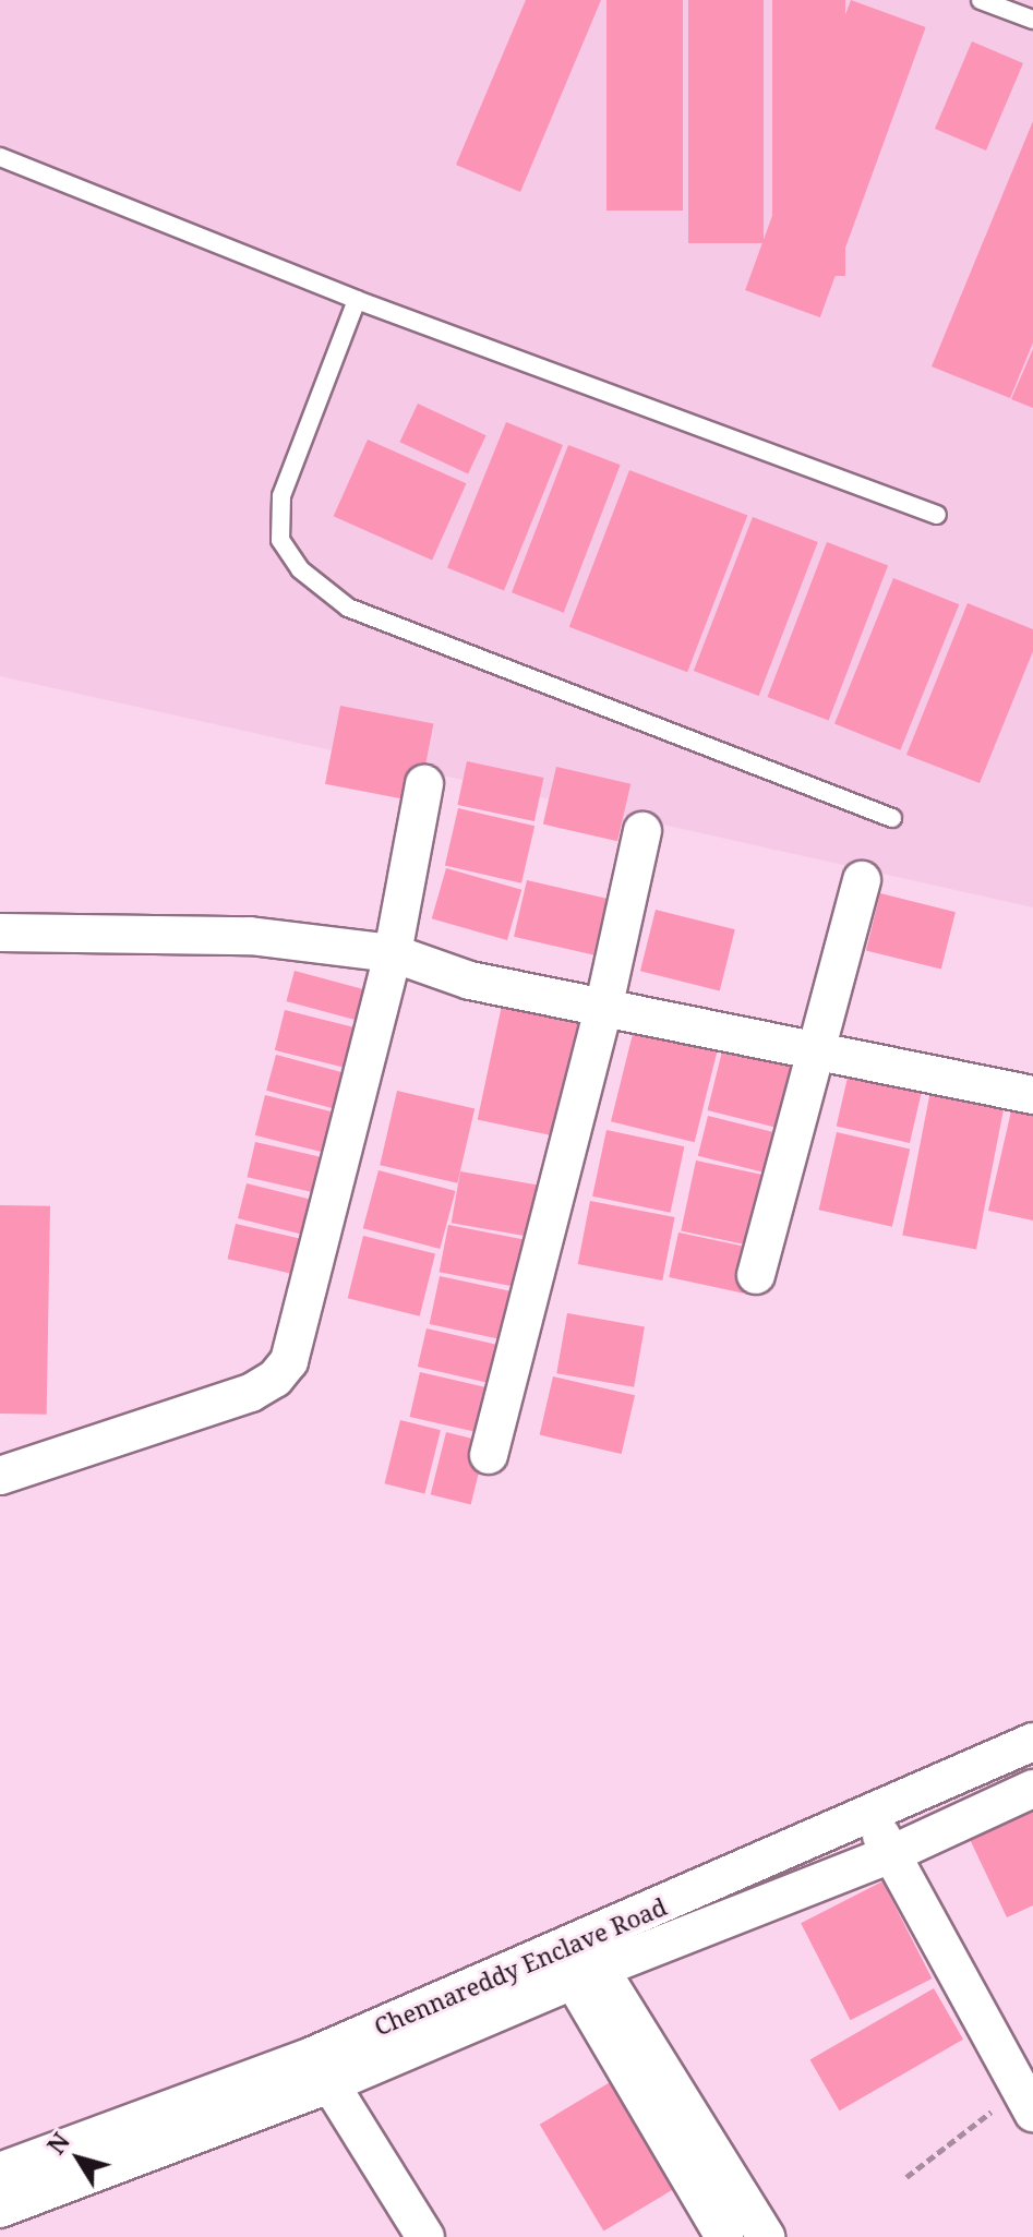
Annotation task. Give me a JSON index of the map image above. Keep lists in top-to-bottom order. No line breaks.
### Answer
{"streets":{"street":["Chennareddy Enclave Road"]},"north":"top left"}
